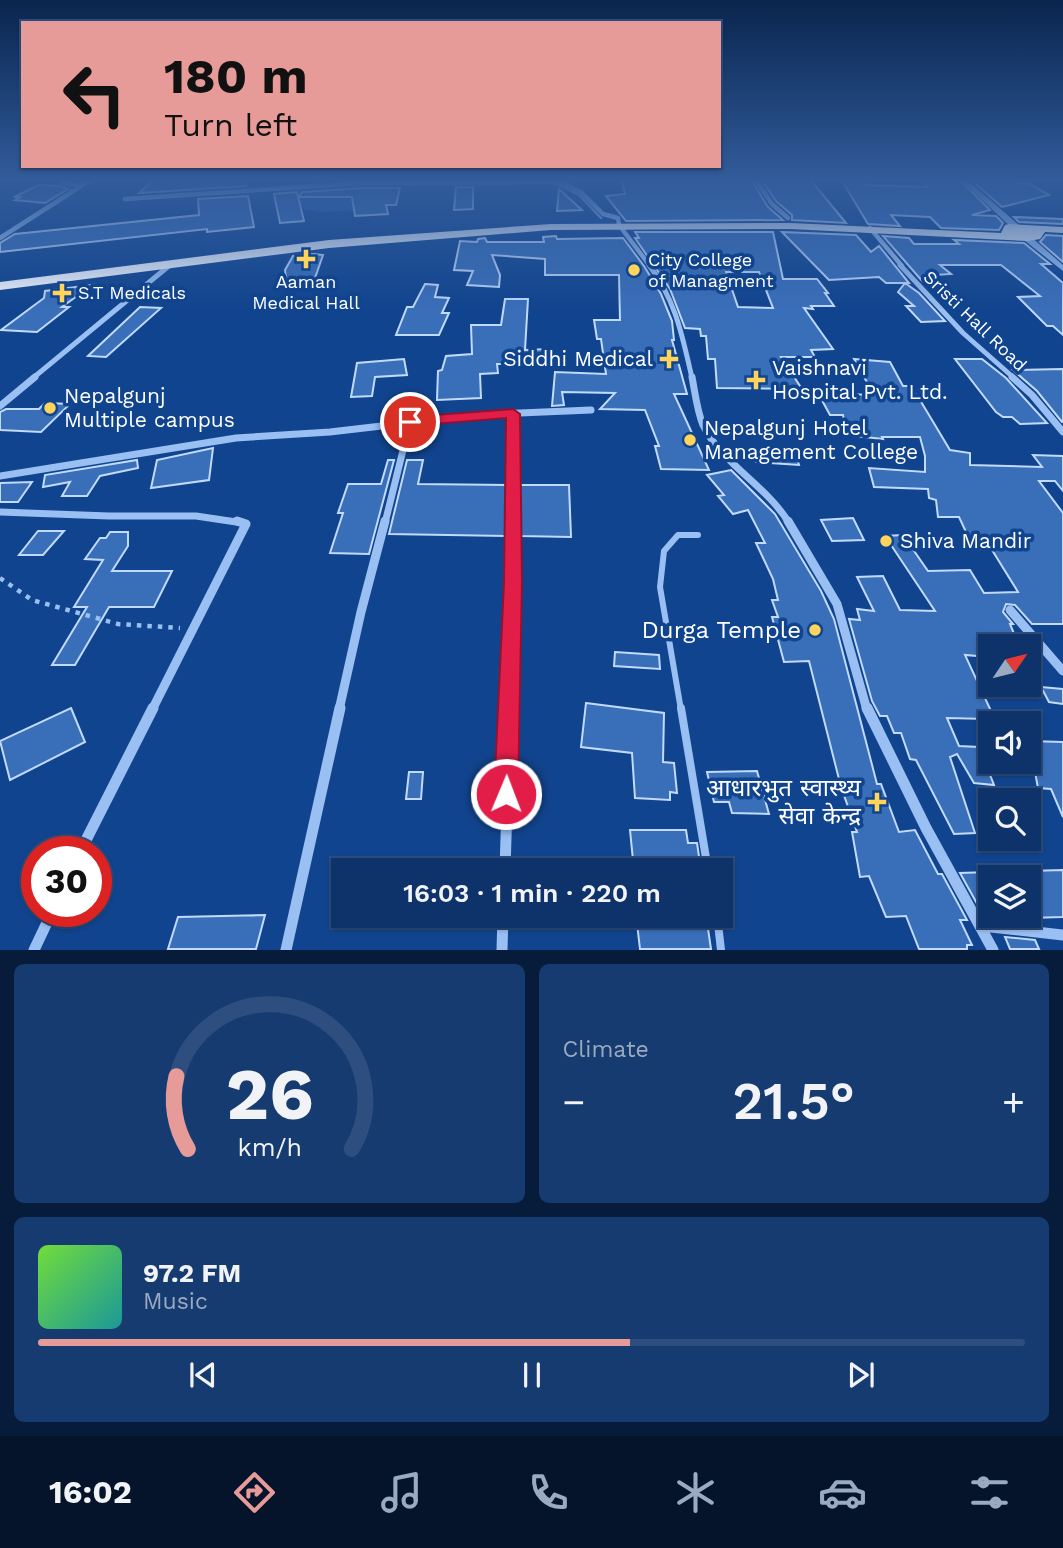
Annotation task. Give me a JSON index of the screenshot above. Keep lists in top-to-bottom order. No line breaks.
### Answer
{"streets":{"street":["Sristi Hall Road"]},"places":{"health":["Aaman Medical Hall","S.T Medicals","Siddhi Medical","Vaishnavi Hospital Pvt. Ltd.","आधारभुत स्वास्थ्य सेवा केन्द्र"],"other":["City College of Managment","Nepalgunj Multiple campus","Nepalgunj Hotel Management College","Shiva Mandir","Durga Temple"]},"north":"top right","page":{"turn":["180 m","Turn left"],"limit":"30","trip":"16:03 · 1 min · 220 m","tile":"Climate","heat":["−","21.5°","+"],"song":["97.2 FM","Music"],"tabs":"16:02","gauge":["26","km/h"]}}
